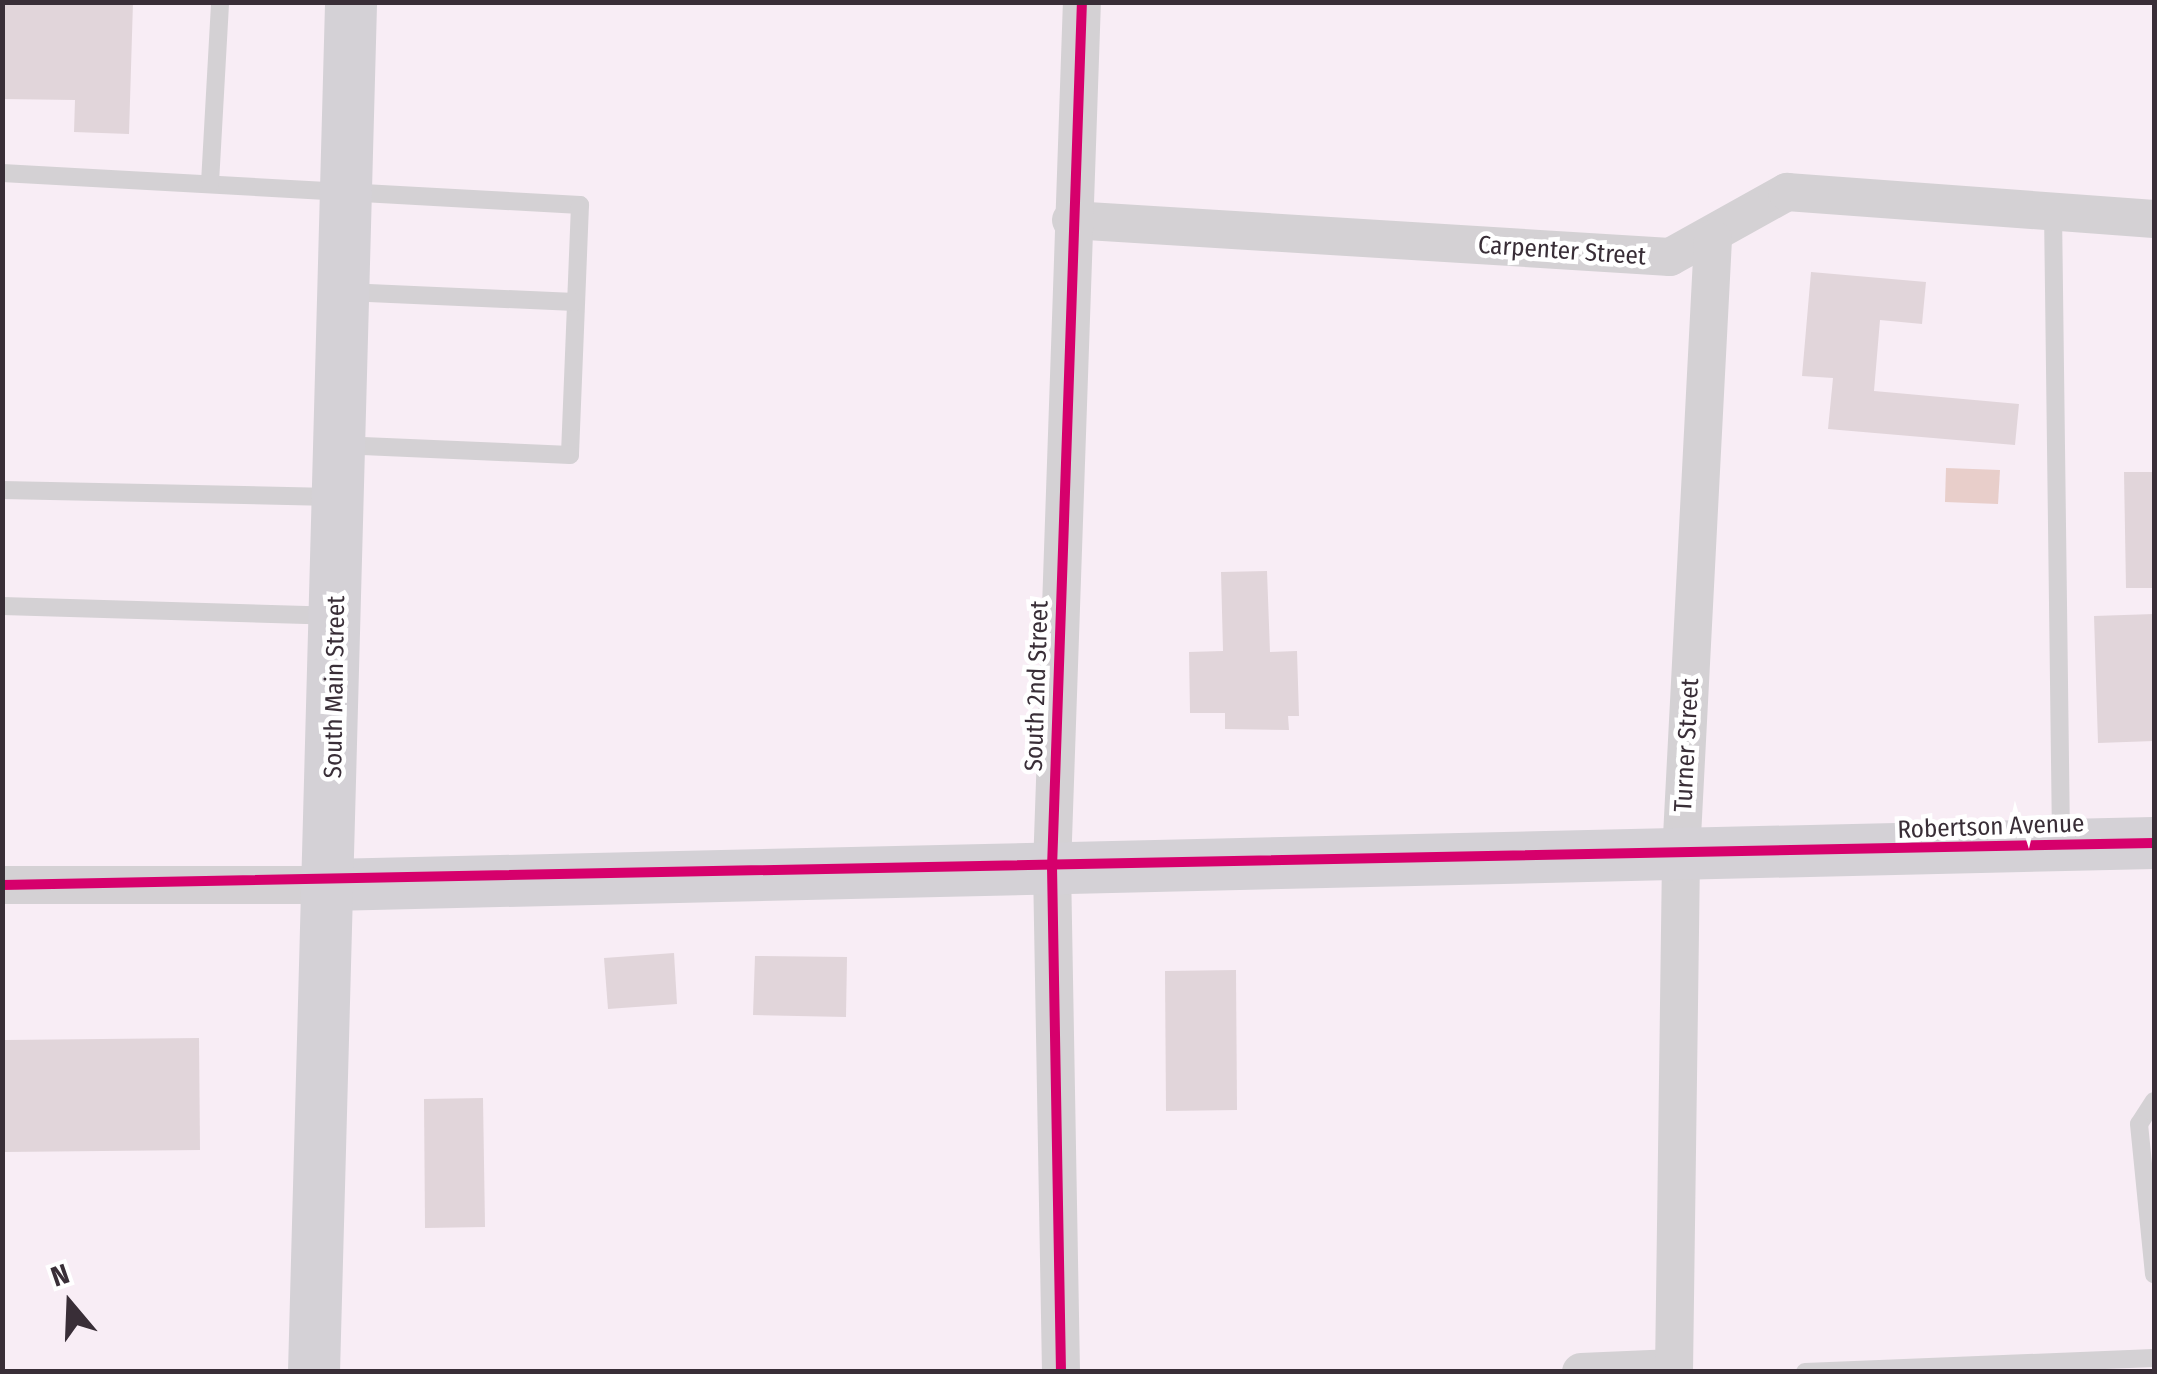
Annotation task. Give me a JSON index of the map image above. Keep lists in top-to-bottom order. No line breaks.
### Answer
{"streets":{"street":["Carpenter Street","South 2nd Street","South Main Street","Turner Street","Robertson Avenue"]},"crossings":[["Carpenter Street","South 2nd Street"],["Carpenter Street","Turner Street"],["South 2nd Street","Robertson Avenue"],["South Main Street","Robertson Avenue"],["Turner Street","Robertson Avenue"]],"north":"top"}
